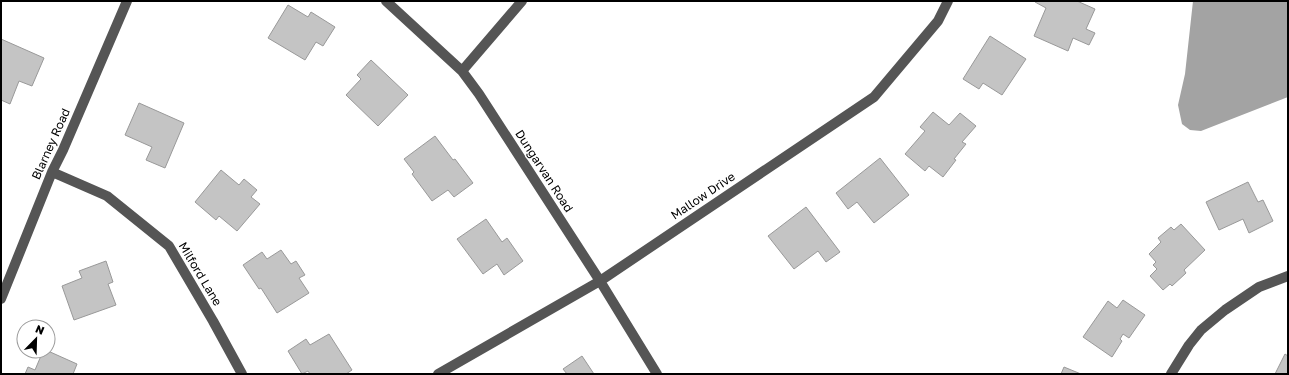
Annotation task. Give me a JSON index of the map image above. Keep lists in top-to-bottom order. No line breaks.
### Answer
{"streets":{"street":["Blarney Road","Dungarvan Road","Mallow Drive","Milford Lane"]},"crossings":[["Blarney Road","Milford Lane"],["Dungarvan Road","Mallow Drive"]],"north":"top right"}
